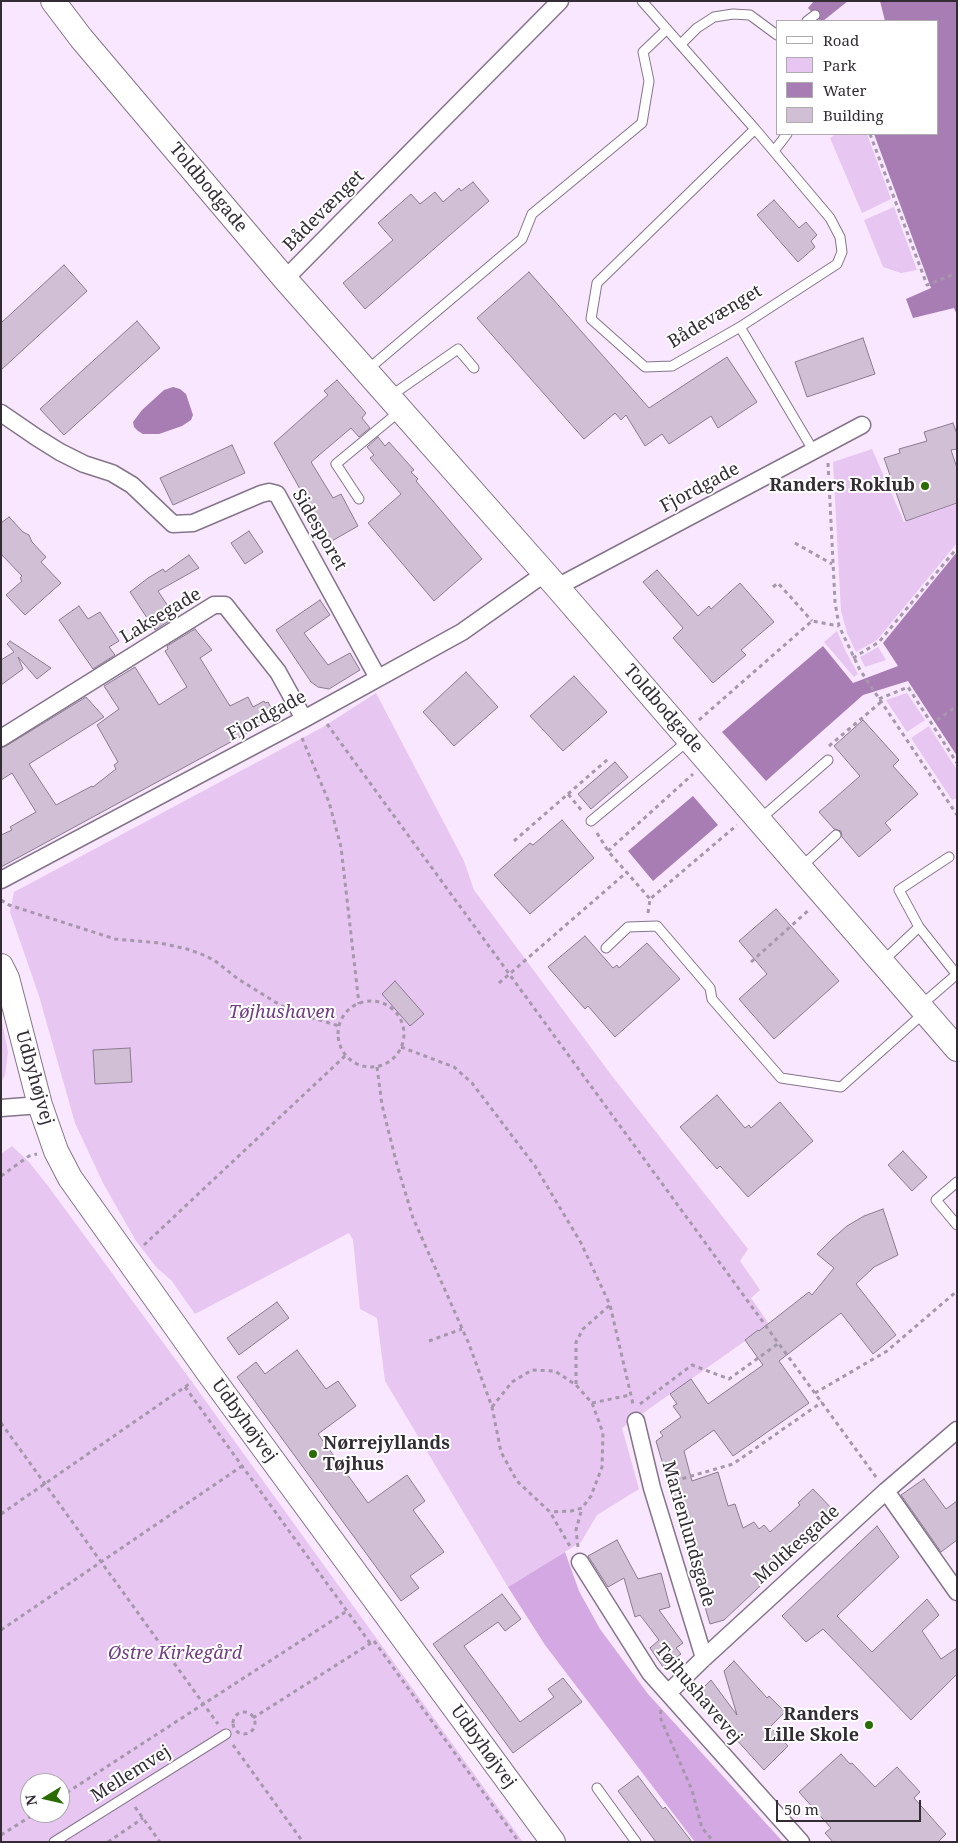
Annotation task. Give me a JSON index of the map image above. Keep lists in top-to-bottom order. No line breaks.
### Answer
{"streets":{"street":["Toldbodgade","Bådevænget","Fjordgade","Sidesporet","Laksegade","Udbyhøjvej","Marienlundsgade","Moltkesgade","Tøjhushavevej"],"lane":["Mellemvej"]},"crossings":[["Toldbodgade","Bådevænget"],["Toldbodgade","Fjordgade"],["Fjordgade","Sidesporet"],["Fjordgade","Laksegade"],["Marienlundsgade","Moltkesgade"],["Moltkesgade","Tøjhushavevej"]],"parks":["Tøjhushaven","Østre Kirkegård"],"places":["Randers Roklub","Nørrejyllands Tøjhus","Randers Lille Skole"],"legend":["Road","Park","Water","Building"],"scale_bar":"50 m","north":"left"}
